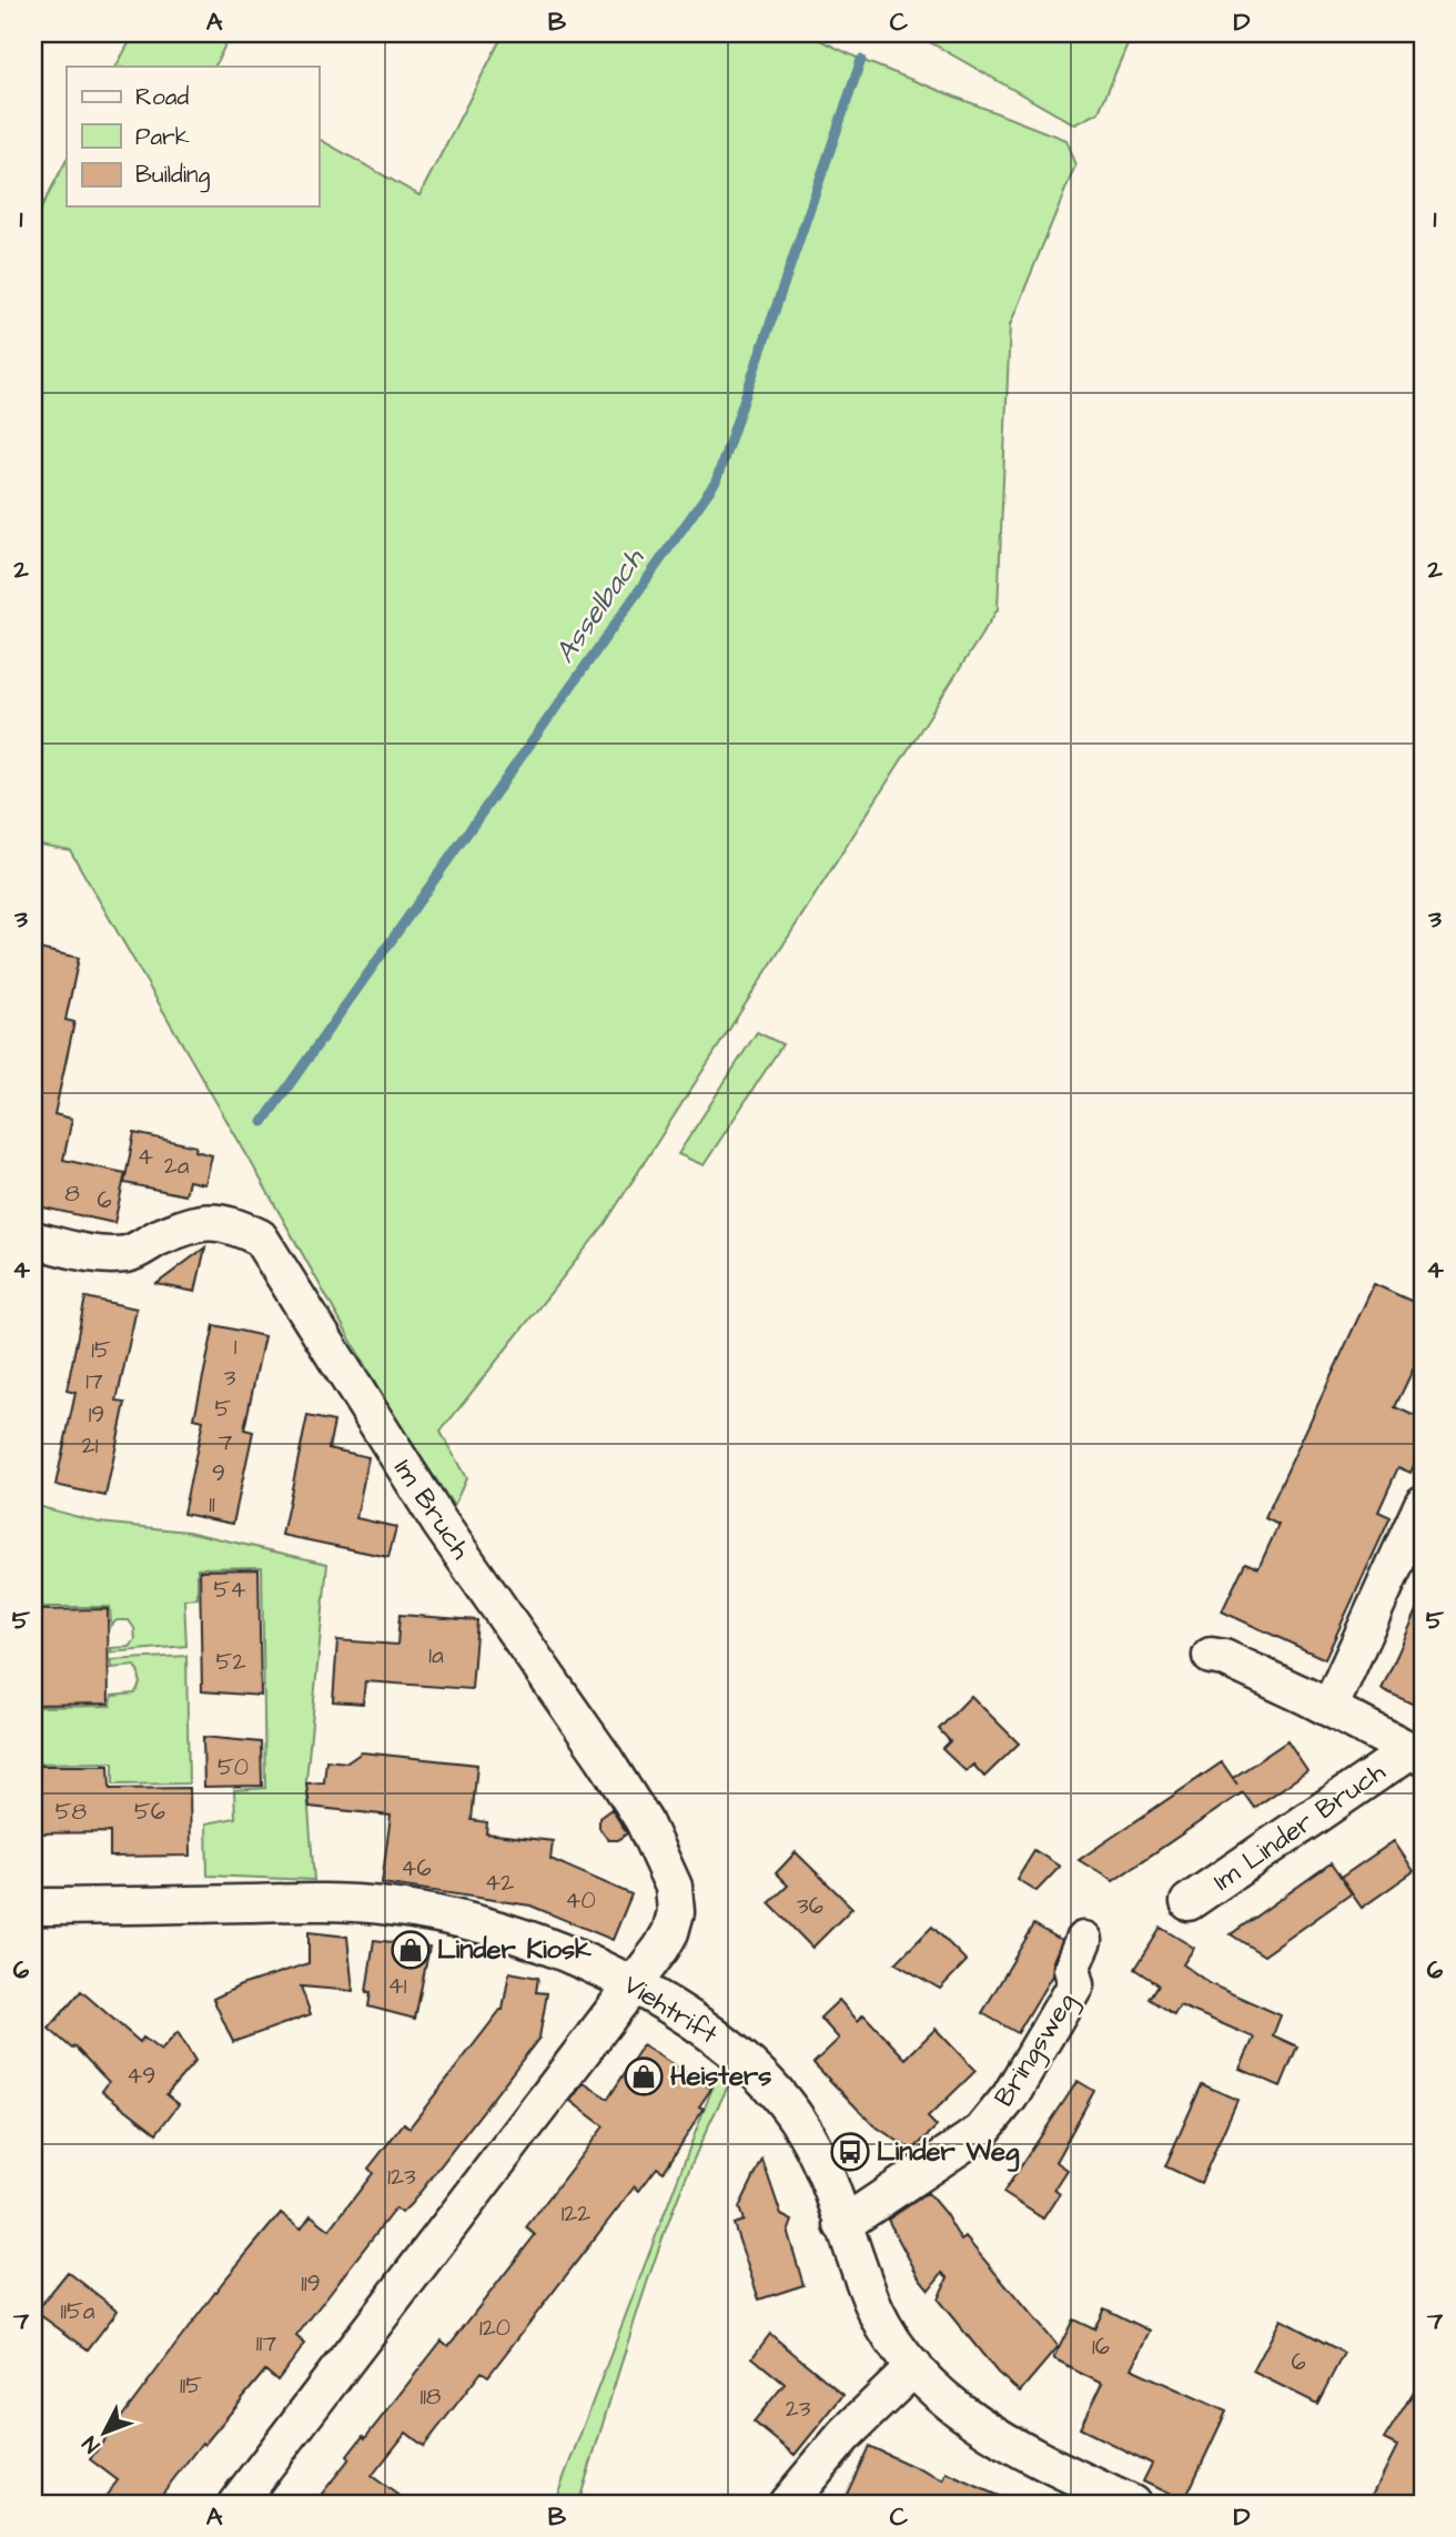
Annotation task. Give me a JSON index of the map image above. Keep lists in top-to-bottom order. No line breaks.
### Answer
{"streets":{"street":["Im Bruch","Im Linder Bruch","Viehtrift","Bringsweg"]},"crossings":[["Im Bruch","Viehtrift"],["Viehtrift","Bringsweg"]],"water":["Asselbach"],"places":{"shop":["Linder Kiosk","Heisters"],"bus stop":["Linder Weg"]},"house_numbers":["4","2a","8","6","1","15","3","17","5","19","7","21","9","11","54","1a","52","50","58","56","46","42","40","36","41","49","123","122","119","115a","120","117","16","6","115","118","23"],"legend":["Road","Park","Building"],"north":"bottom left","grid":{"columns":["A","B","C","D"],"rows":["1","2","3","4","5","6","7"]}}
